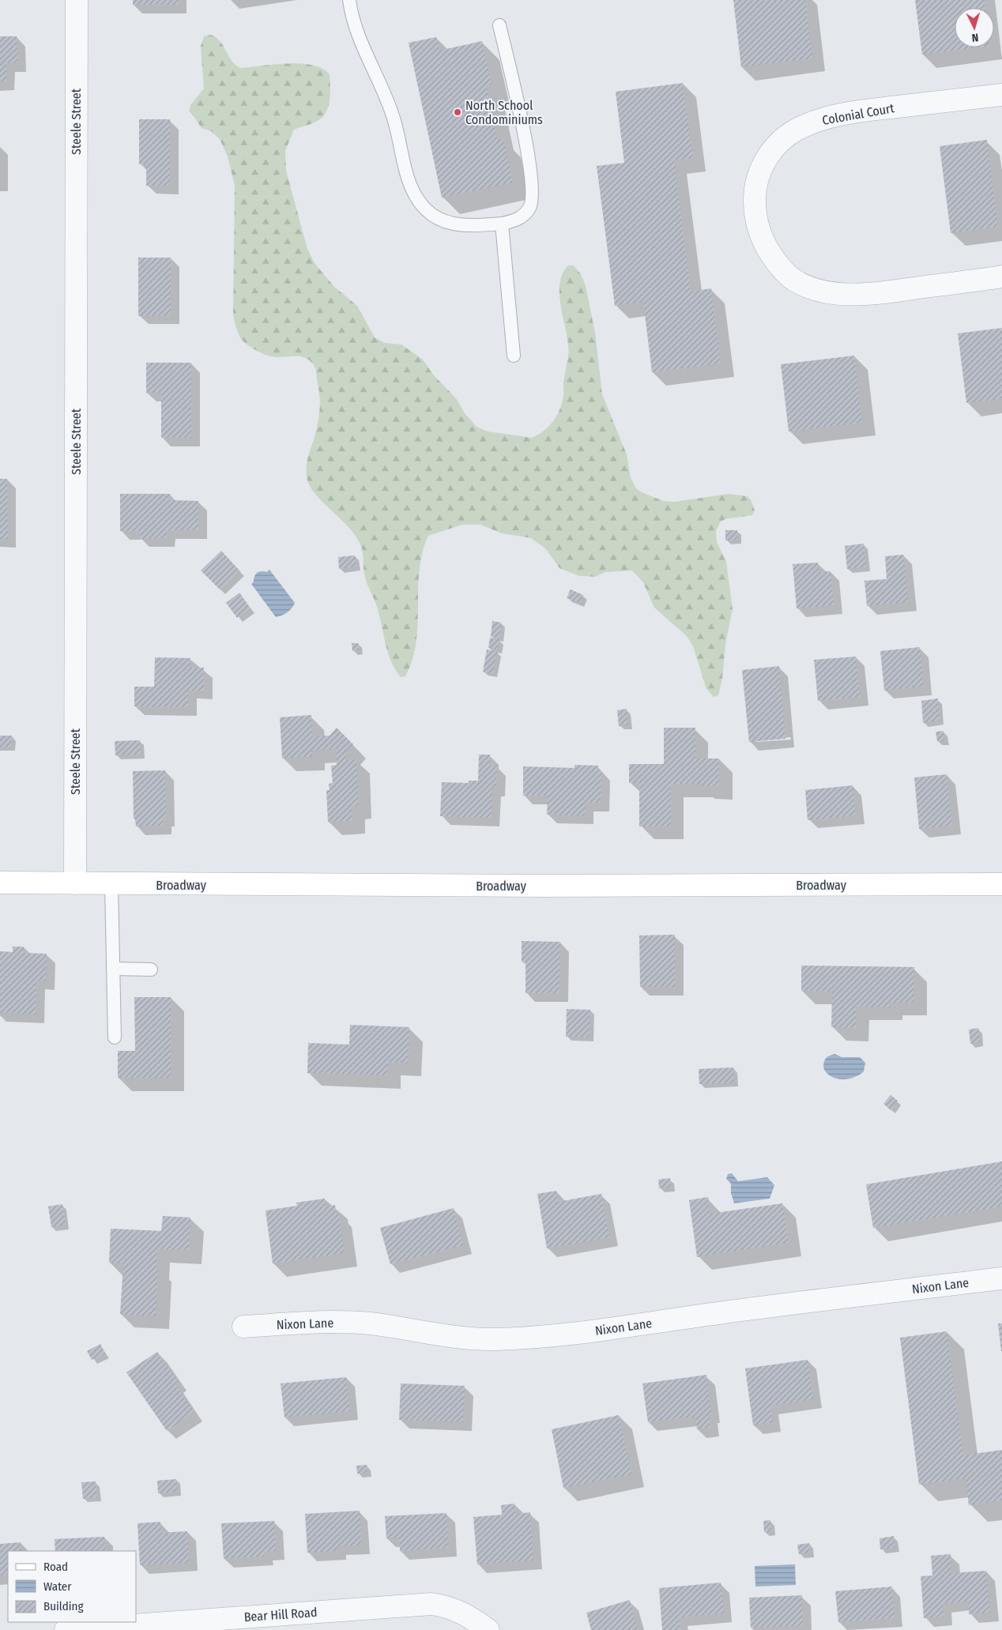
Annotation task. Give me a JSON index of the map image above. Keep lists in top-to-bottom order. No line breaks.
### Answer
{"streets":{"main road":["Broadway"],"street":["Colonial Court","Steele Street","Nixon Lane","Bear Hill Road"]},"crossings":[["Steele Street","Broadway"]],"places":["North School Condominiums"],"legend":["Road","Water","Building"],"north":"bottom"}
